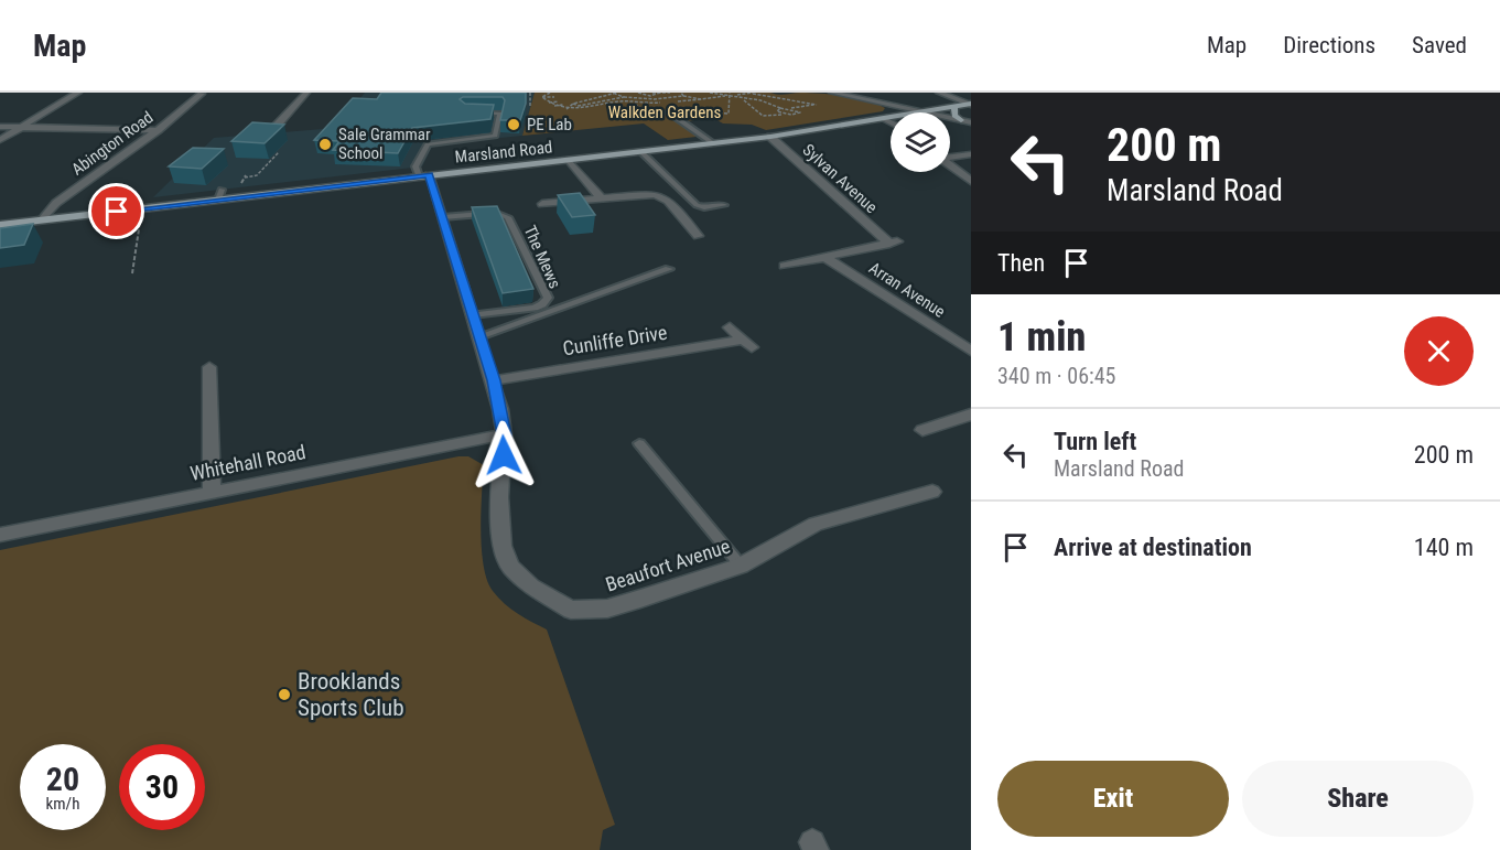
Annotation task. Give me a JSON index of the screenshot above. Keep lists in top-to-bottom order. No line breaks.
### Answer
{"streets":{"main road":["Marsland Road"],"street":["Abington Road","Sylvan Avenue","Arran Avenue","Cunliffe Drive","Whitehall Road","Beaufort Avenue"],"lane":["The Mews"]},"crossings":[["Abington Road","Marsland Road"],["Marsland Road","Sylvan Avenue"],["Marsland Road","Beaufort Avenue"],["Sylvan Avenue","Arran Avenue"],["The Mews","Beaufort Avenue"],["Cunliffe Drive","Beaufort Avenue"],["Whitehall Road","Beaufort Avenue"]],"parks":["Walkden Gardens"],"places":["PE Lab","Sale Grammar School","Brooklands Sports Club"],"page":{"header":"Map","nav":["Map","Directions","Saved"],"turn":["200 m","Marsland Road"],"then":"Then","heading":["1 min","340 m · 06:45"],"list":[{"name":"Turn left","note":"Marsland Road","value":"200 m"},{"name":"Arrive at destination","value":"140 m"}],"speed":"20 km/h","limit":"30","buttons":["Exit","Share"]}}
